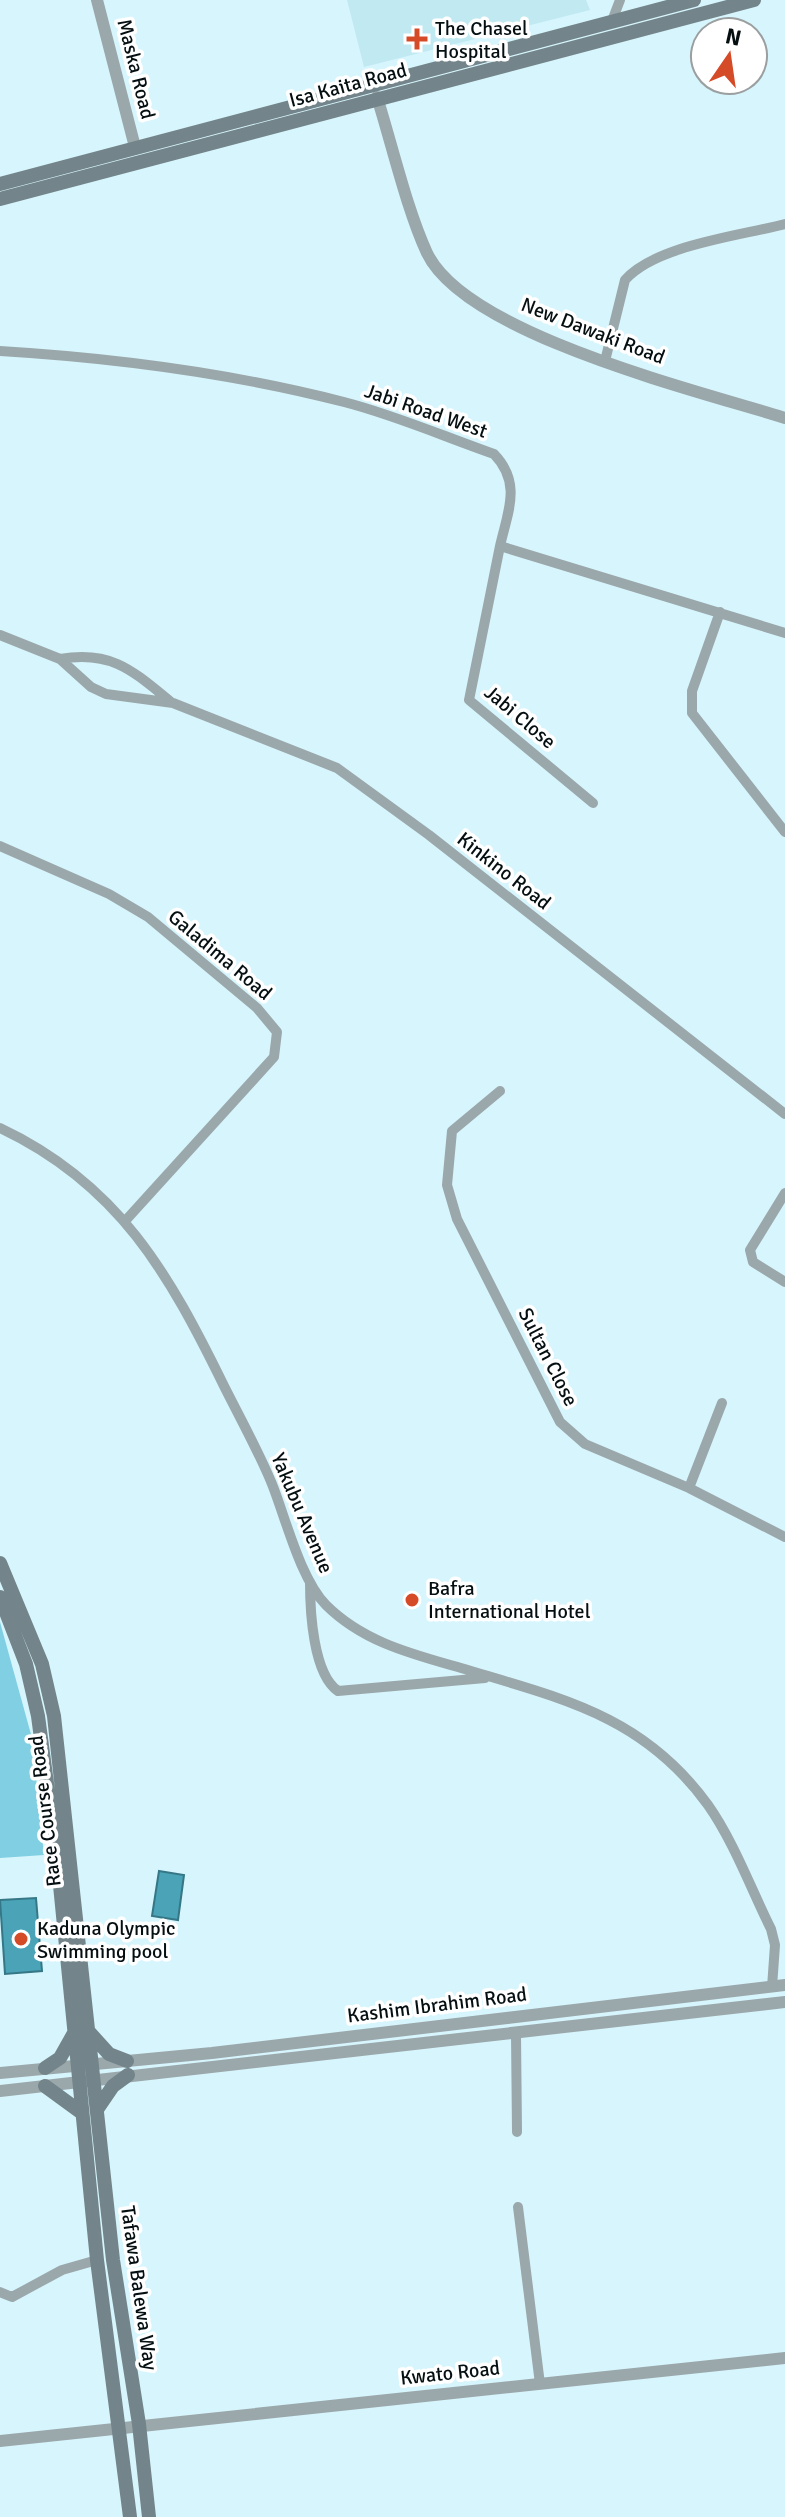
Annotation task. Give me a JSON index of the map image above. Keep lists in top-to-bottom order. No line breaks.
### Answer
{"streets":{"main road":["Isa Kaita Road","Race Course Road","Tafawa Balewa Way"],"street":["Maska Road","New Dawaki Road","Jabi Road West","Jabi Close","Kinkino Road","Galadima Road","Sultan Close","Yakubu Avenue","Kashim Ibrahim Road","Kwato Road"]},"crossings":[["Maska Road","Isa Kaita Road"],["Isa Kaita Road","New Dawaki Road"],["Jabi Road West","Jabi Close"],["Galadima Road","Yakubu Avenue"],["Yakubu Avenue","Kashim Ibrahim Road"],["Race Course Road","Kashim Ibrahim Road"],["Race Course Road","Tafawa Balewa Way"],["Kashim Ibrahim Road","Tafawa Balewa Way"],["Tafawa Balewa Way","Kwato Road"]],"places":{"health":["The Chasel Hospital"],"other":["Bafra International Hotel","Kaduna Olympic Swimming pool"]},"north":"top"}
